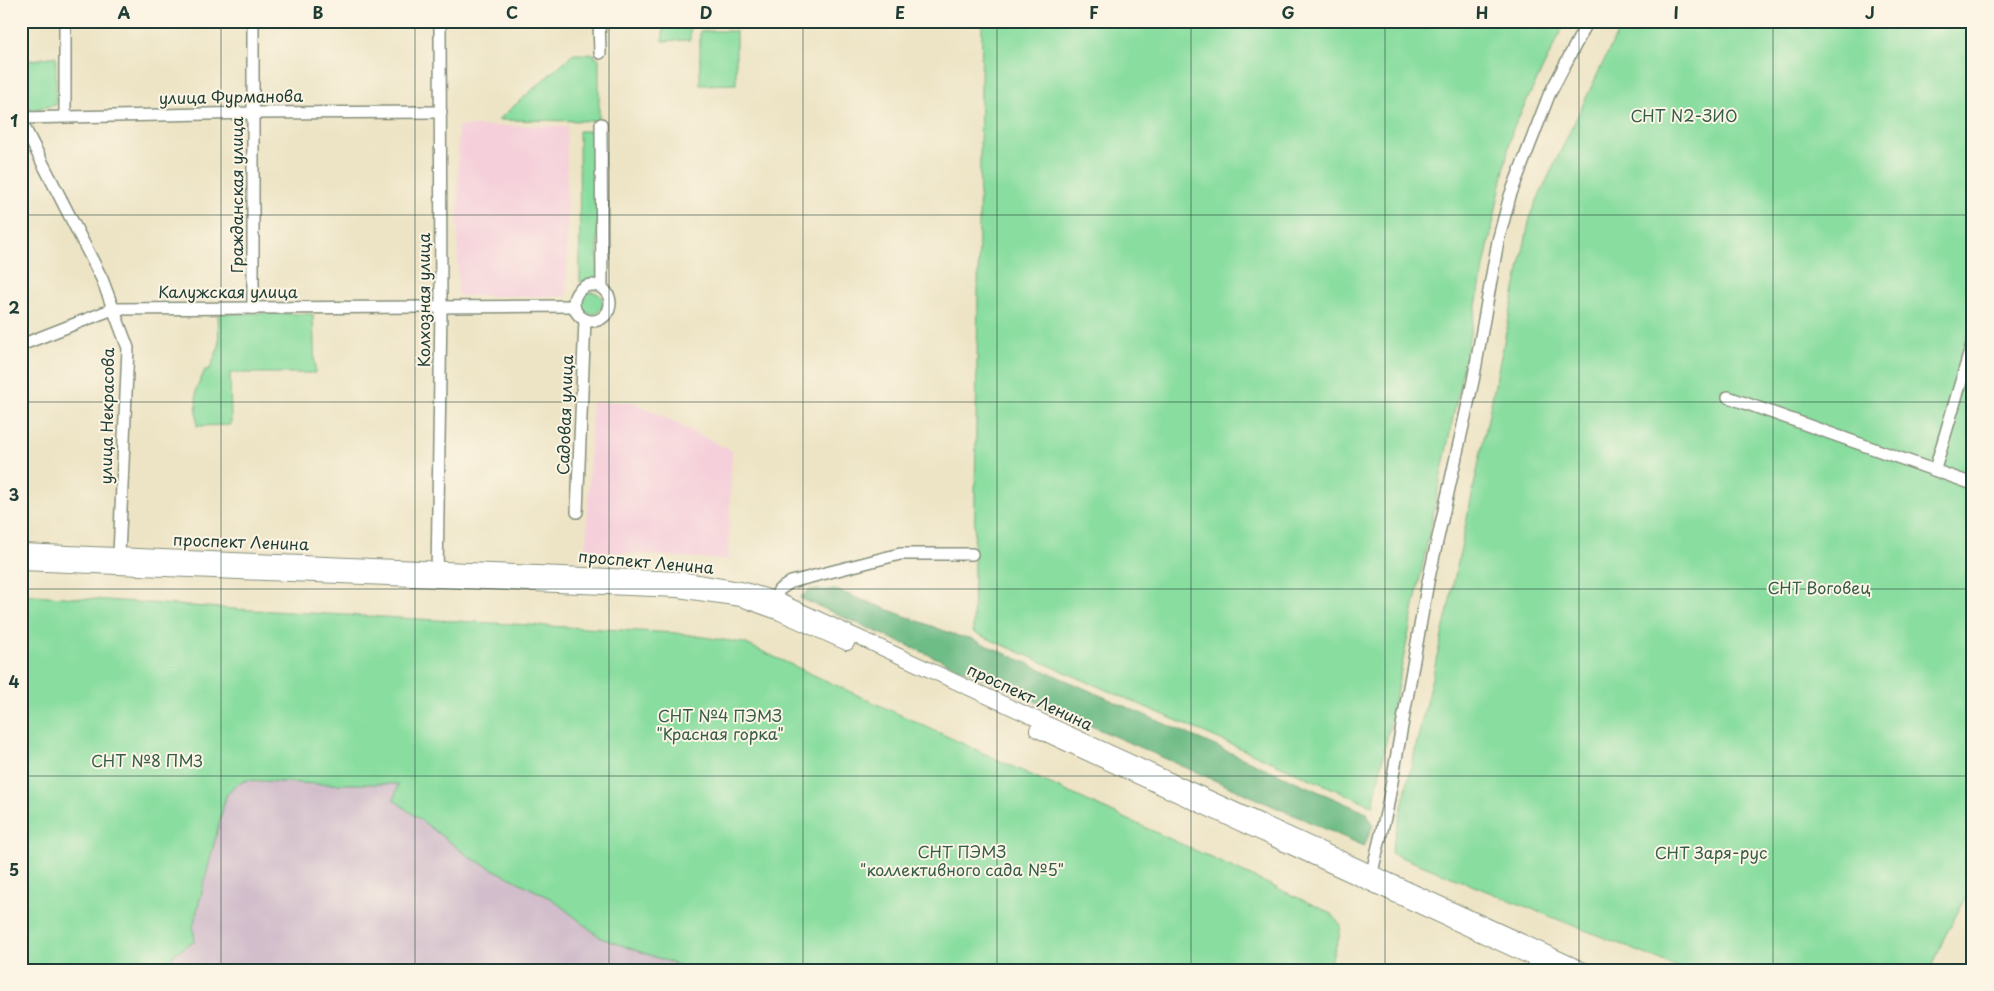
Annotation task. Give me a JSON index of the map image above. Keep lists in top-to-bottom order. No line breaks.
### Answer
{"streets":{"main road":["проспект Ленина"],"street":["улица Фурманова","Гражданская улица","Калужская улица","Колхозная улица","Садовая улица","улица Некрасова"]},"crossings":[["улица Фурманова","Гражданская улица"],["улица Фурманова","Колхозная улица"],["улица Фурманова","улица Некрасова"],["Гражданская улица","Калужская улица"],["Калужская улица","Колхозная улица"],["Калужская улица","Садовая улица"],["Калужская улица","улица Некрасова"],["Колхозная улица","проспект Ленина"],["улица Некрасова","проспект Ленина"]],"parks":["СНТ N2-ЗИО","СНТ Воговец","СНТ №4 ПЭМЗ \"Красная горка\"","СНТ №8 ПМЗ","СНТ ПЭМЗ \"коллективного сада №5\"","СНТ Заря-рус"],"grid":{"columns":["A","B","C","D","E","F","G","H","I","J"],"rows":["1","2","3","4","5"]}}
